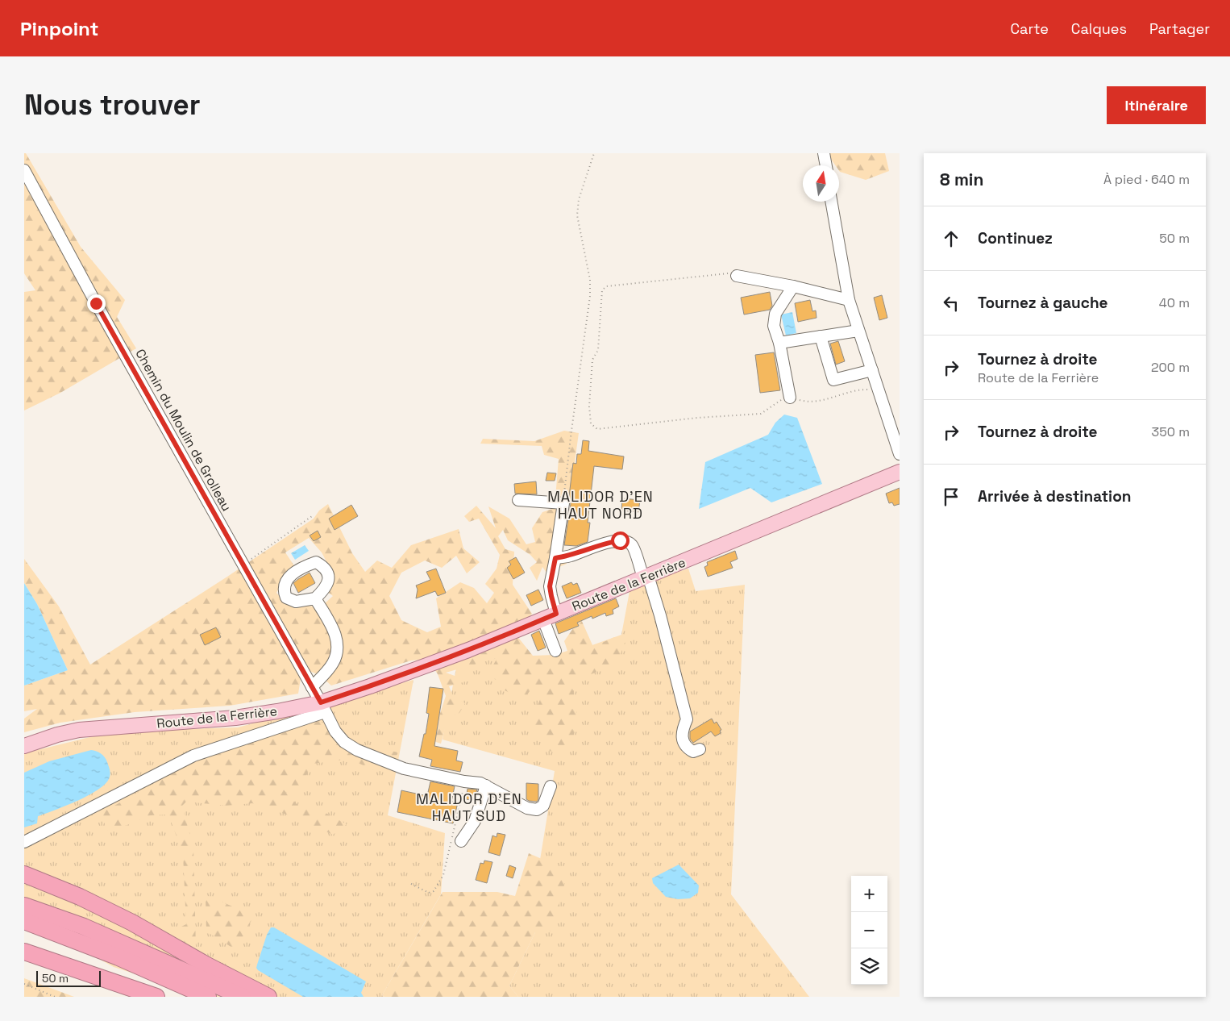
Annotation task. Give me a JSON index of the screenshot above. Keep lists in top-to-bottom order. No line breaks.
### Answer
{"streets":{"main road":["Route de la Ferrière"],"street":["Chemin du Moulin de Grolleau"]},"crossings":[["Chemin du Moulin de Grolleau","Route de la Ferrière"]],"districts":["MALIDOR D'EN HAUT NORD","MALIDOR D'EN HAUT SUD"],"scale_bar":"50 m","north":"top","page":{"header":"Pinpoint","nav":["Carte","Calques","Partager"],"buttons":"Itinéraire","title":"Nous trouver","heading":["8 min","À pied · 640 m"],"list":[["Continuez","50 m"],["Tournez à gauche","40 m"],["Tournez à droite","Route de la Ferrière","200 m"],["Tournez à droite","350 m"],"Arrivée à destination"],"map_buttons":["+","−"],"scale":"50 m"}}
